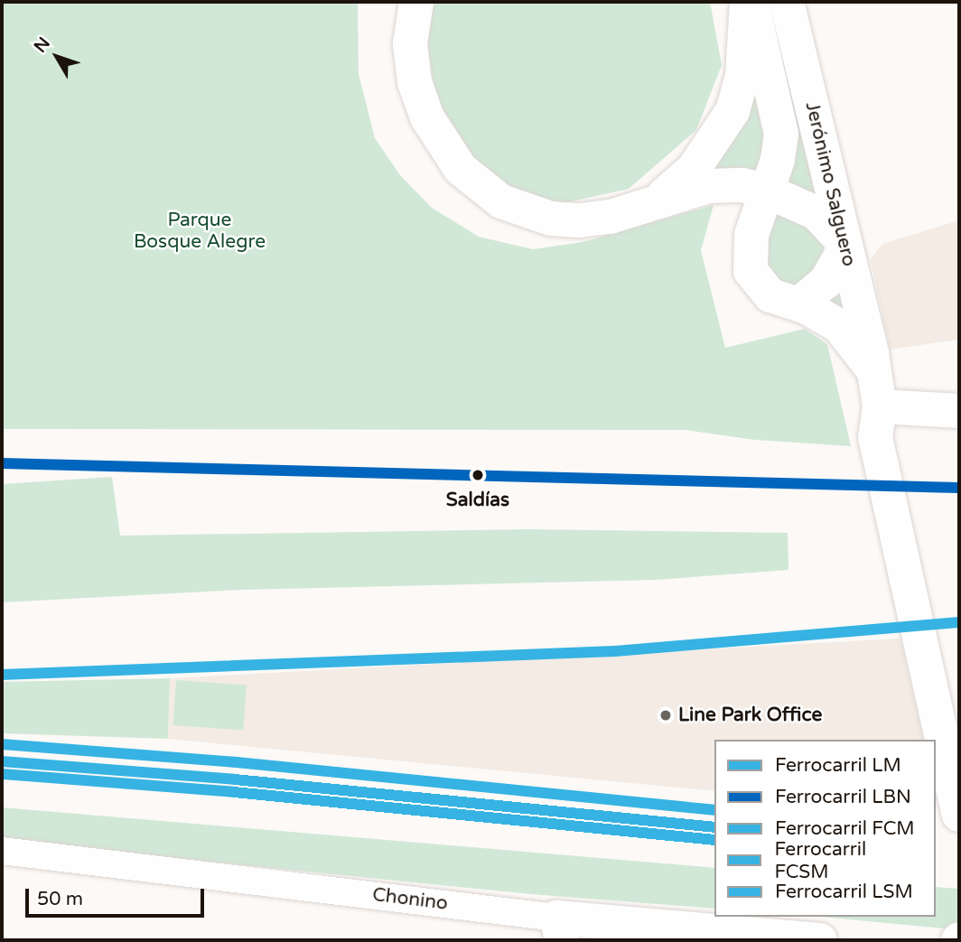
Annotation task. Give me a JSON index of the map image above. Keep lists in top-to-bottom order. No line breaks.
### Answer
{"streets":{"main road":["Jerónimo Salguero","Chonino"]},"parks":["Parque Bosque Alegre"],"places":["Saldías","Line Park Office"],"lines":["rail line LBN","rail line LM","rail line FCM","rail line FCSM","rail line LSM"],"legend":["Ferrocarril LM","Ferrocarril LBN","Ferrocarril FCM","Ferrocarril FCSM","Ferrocarril LSM"],"scale_bar":"50 m","north":"top left"}
